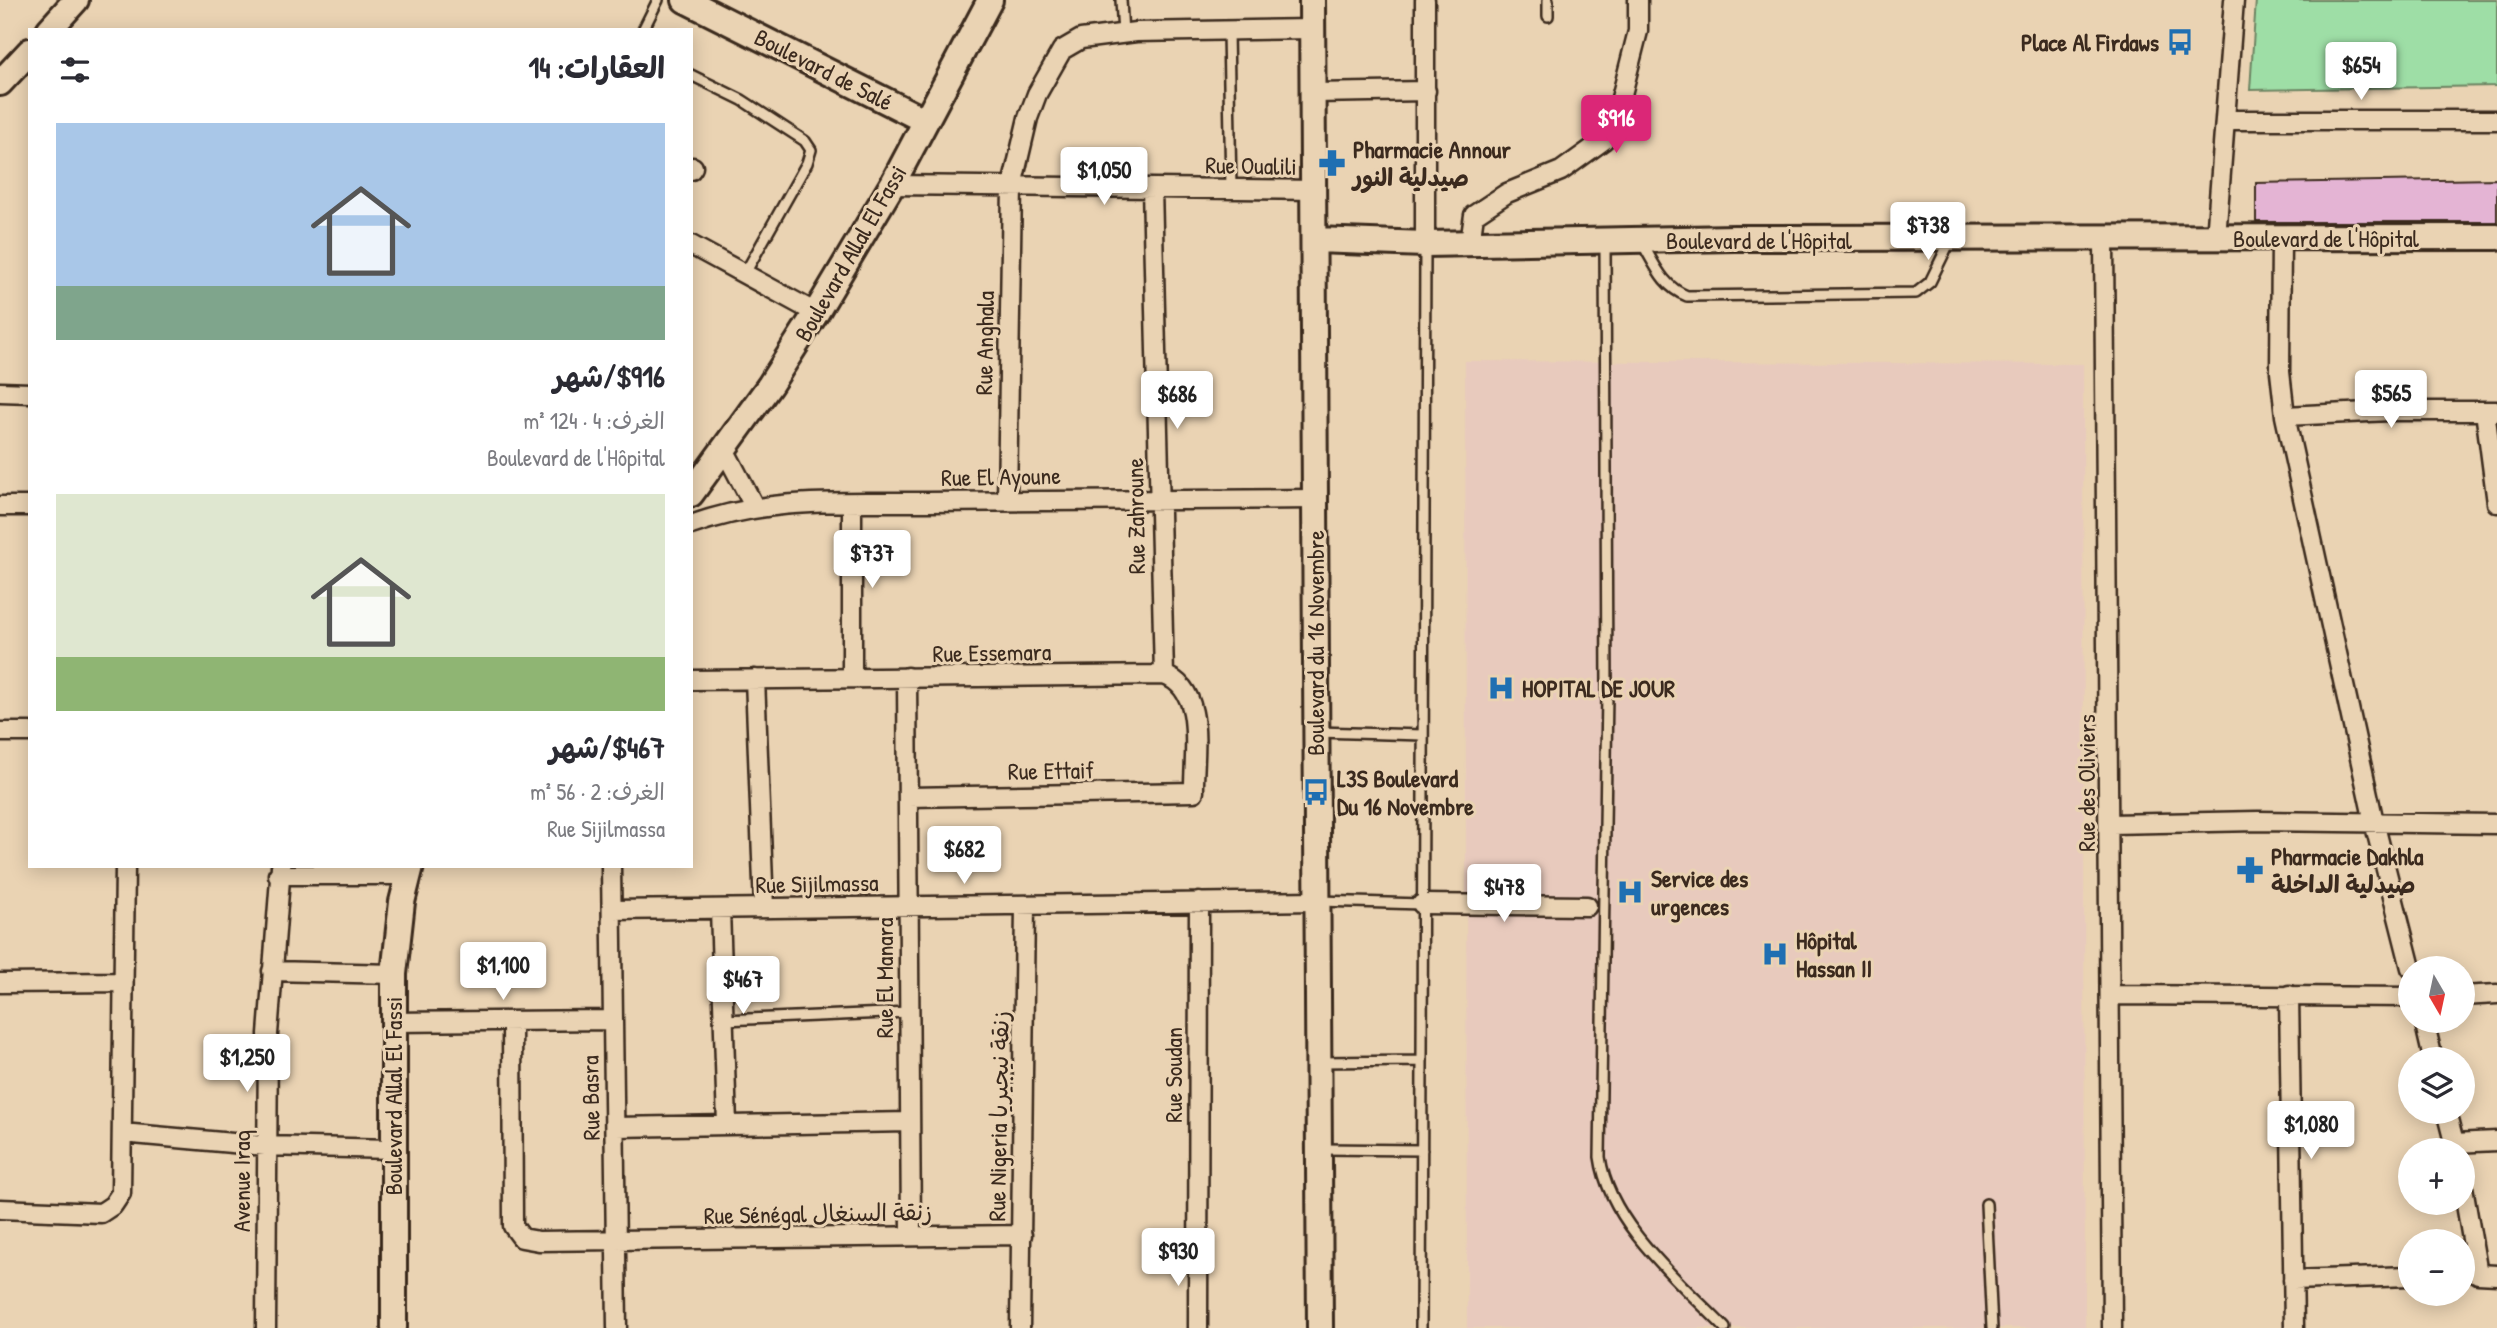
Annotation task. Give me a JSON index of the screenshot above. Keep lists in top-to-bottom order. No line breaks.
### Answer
{"streets":{"street":["Boulevard de Salé","Rue Oualili","Boulevard de l'Hôpital","Boulevard Allal El Fassi","Rue Anghala","Rue El Ayoune","Rue Zahroune","Boulevard du 16 Novembre","Rue Essemara","Rue Ettaif","Rue des Oliviers","Rue Sijilmassa","Rue El Manara","Rue Soudan","Rue Basra","Rue Nigeria زنقة نيجيريا","Avenue Iraq","Rue Sénégal زنقة السنغال"]},"crossings":[["Boulevard de Salé","Boulevard Allal El Fassi"],["Rue Oualili","Boulevard Allal El Fassi"],["Rue Oualili","Rue Anghala"],["Rue Oualili","Rue Zahroune"],["Rue Oualili","Boulevard du 16 Novembre"],["Boulevard de l'Hôpital","Boulevard du 16 Novembre"],["Boulevard de l'Hôpital","Rue des Oliviers"],["Rue Anghala","Rue El Ayoune"],["Rue Anghala","Boulevard du 16 Novembre"],["Rue El Ayoune","Rue Zahroune"],["Rue El Ayoune","Boulevard du 16 Novembre"],["Rue Zahroune","Rue Essemara"],["Rue Zahroune","Rue Ettaif"],["Boulevard du 16 Novembre","Rue Sijilmassa"],["Rue Essemara","Rue Ettaif"],["Rue Essemara","Rue El Manara"],["Rue Ettaif","Rue El Manara"],["Rue Sijilmassa","Rue El Manara"],["Rue Sijilmassa","Rue Soudan"],["Rue Sijilmassa","Rue Basra"],["Rue Sijilmassa","Rue Nigeria زنقة نيجيريا"],["Rue El Manara","Rue Sénégal زنقة السنغال"],["Rue Basra","Rue Sénégal زنقة السنغال"],["Rue Nigeria زنقة نيجيريا","Rue Sénégal زنقة السنغال"]],"places":{"bus stop":["Place Al Firdaws","L3S Boulevard Du 16 Novembre"],"pharmacy":["Pharmacie Annour صيدلية النور","Pharmacie Dakhla صيدلية الداخلة"],"hospital":["HOPITAL DE JOUR","Service des urgences","Hôpital Hassan II"]},"north":"bottom","page":{"heading":"العقارات: 14","price":["$654","$916","$1,050","$738","$565","$686","$737","$682","$478","$1,100","$467","$1,250","$1,080","$930"],"list":[{"name":"$916/شهر","note":"الغرف: 4 · 124 m² · Boulevard de l'Hôpital"},{"name":"$467/شهر","note":"الغرف: 2 · 56 m² · Rue Sijilmassa"}],"map_buttons":["+","−"]}}
